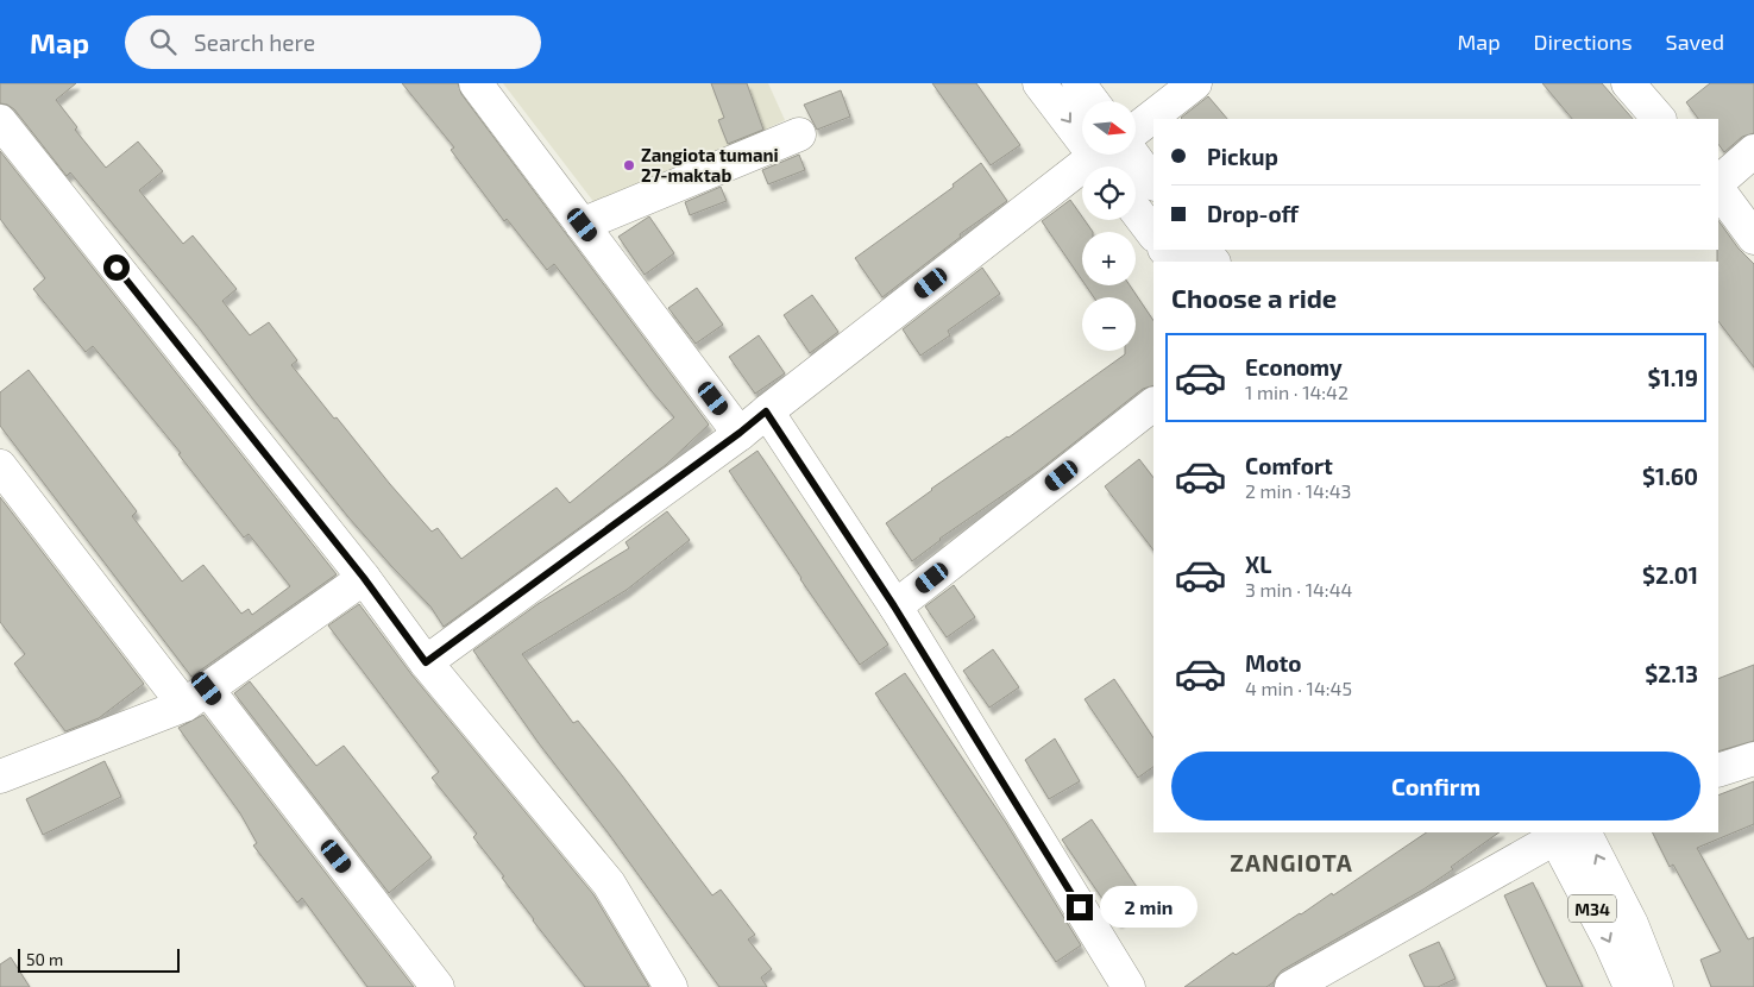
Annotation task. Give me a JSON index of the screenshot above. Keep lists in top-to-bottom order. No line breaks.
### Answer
{"streets":{"street":["M34"]},"districts":["ZANGIOTA"],"places":["Zangiota tumani 27-maktab"],"scale_bar":"50 m","north":"right","page":{"header":"Map","search":"Search here","nav":["Map","Directions","Saved"],"map_buttons":["+","−"],"banner":["Pickup","Drop-off"],"heading":"Choose a ride","list":[{"name":"Economy","note":"1 min · 14:42","value":"$1.19"},{"name":"Comfort","note":"2 min · 14:43","value":"$1.60"},{"name":"XL","note":"3 min · 14:44","value":"$2.01"},{"name":"Moto","note":"4 min · 14:45","value":"$2.13"}],"buttons":"Confirm","bubble":"2 min","scale":"50 m"}}
